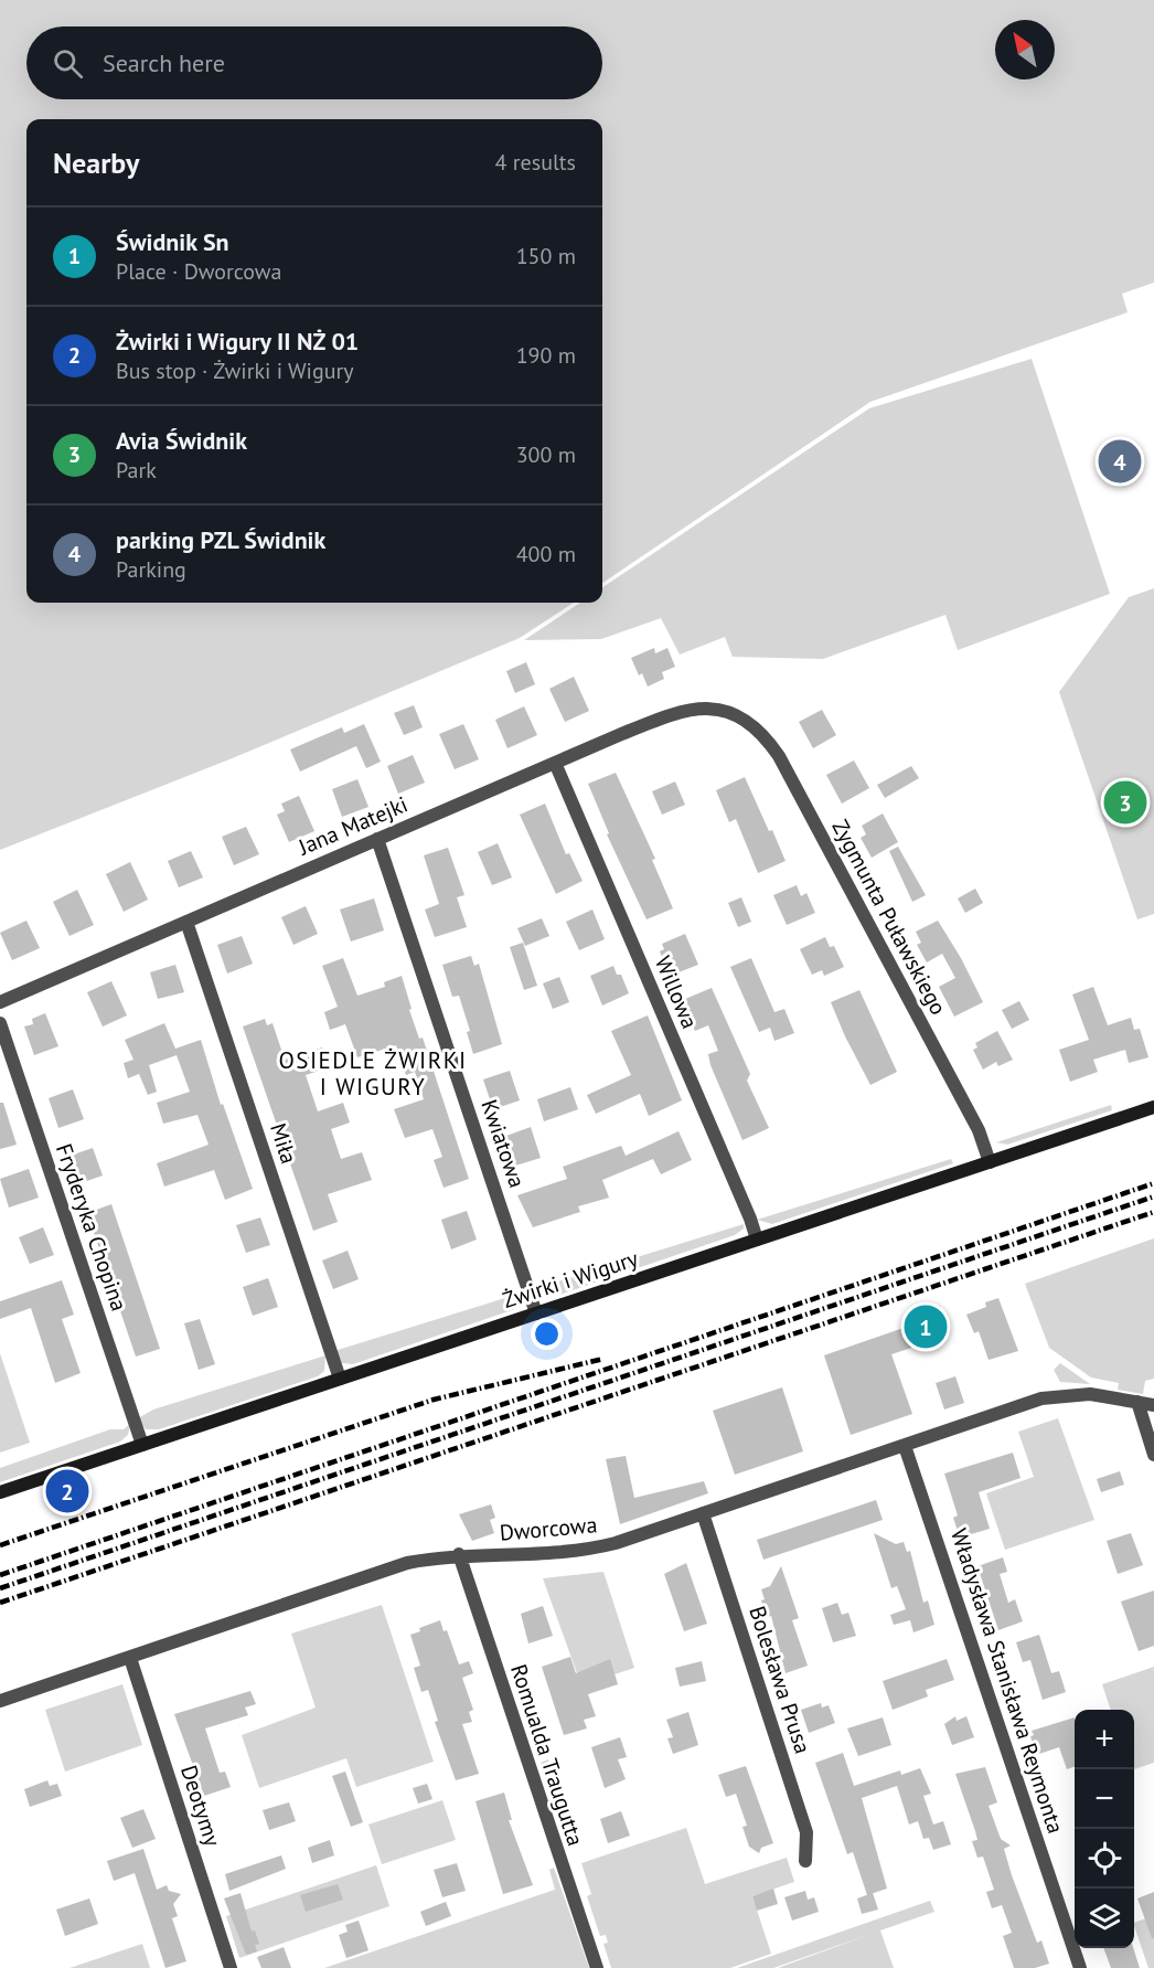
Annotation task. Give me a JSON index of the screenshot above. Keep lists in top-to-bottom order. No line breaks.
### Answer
{"streets":{"main road":["Żwirki i Wigury"],"street":["Jana Matejki","Zygmunta Puławskiego","Willowa","Miła","Kwiatowa","Fryderyka Chopina","Dworcowa","Bolesława Prusa","Władysława Stanisława Reymonta","Romualda Traugutta","Deotymy"]},"crossings":[["Jana Matejki","Zygmunta Puławskiego"],["Jana Matejki","Willowa"],["Jana Matejki","Miła"],["Jana Matejki","Kwiatowa"],["Zygmunta Puławskiego","Żwirki i Wigury"],["Willowa","Żwirki i Wigury"],["Miła","Żwirki i Wigury"],["Kwiatowa","Żwirki i Wigury"],["Fryderyka Chopina","Żwirki i Wigury"],["Dworcowa","Bolesława Prusa"],["Dworcowa","Władysława Stanisława Reymonta"],["Dworcowa","Romualda Traugutta"],["Dworcowa","Deotymy"]],"districts":["OSIEDLE ŻWIRKI I WIGURY"],"north":"top left","page":{"search":"Search here","heading":["Nearby","4 results"],"list":[{"mark":"1","name":"Świdnik Sn","note":"Place · Dworcowa","value":"150 m"},{"mark":"2","name":"Żwirki i Wigury II NŻ 01","note":"Bus stop · Żwirki i Wigury","value":"190 m"},{"mark":"3","name":"Avia Świdnik","note":"Park","value":"300 m"},{"mark":"4","name":"parking PZL Świdnik","note":"Parking","value":"400 m"}],"pins":["4","3","1","2"],"map_buttons":["+","−"]}}
